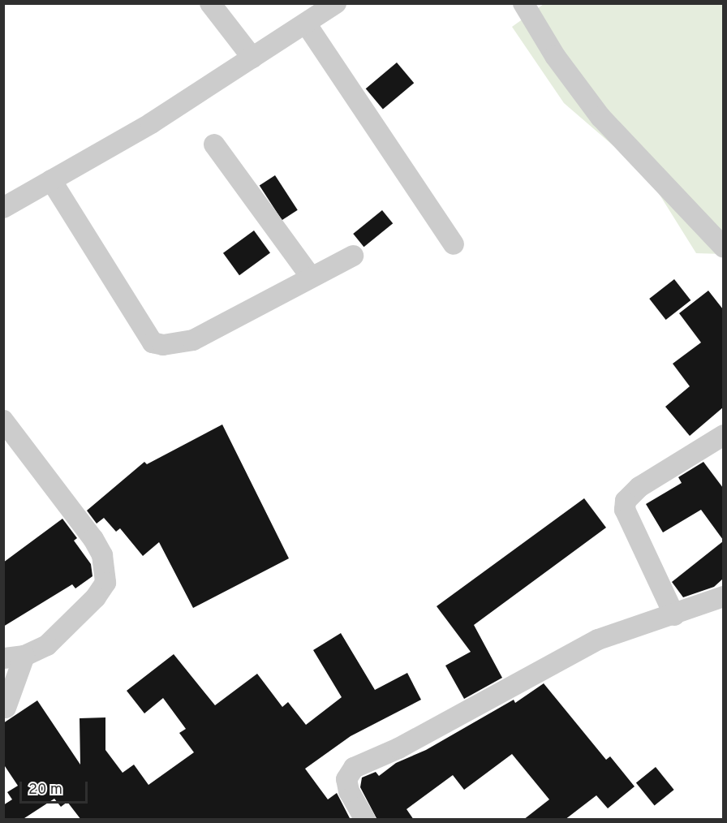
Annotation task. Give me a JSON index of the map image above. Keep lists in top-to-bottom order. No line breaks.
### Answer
{"scale_bar":"20 m"}
